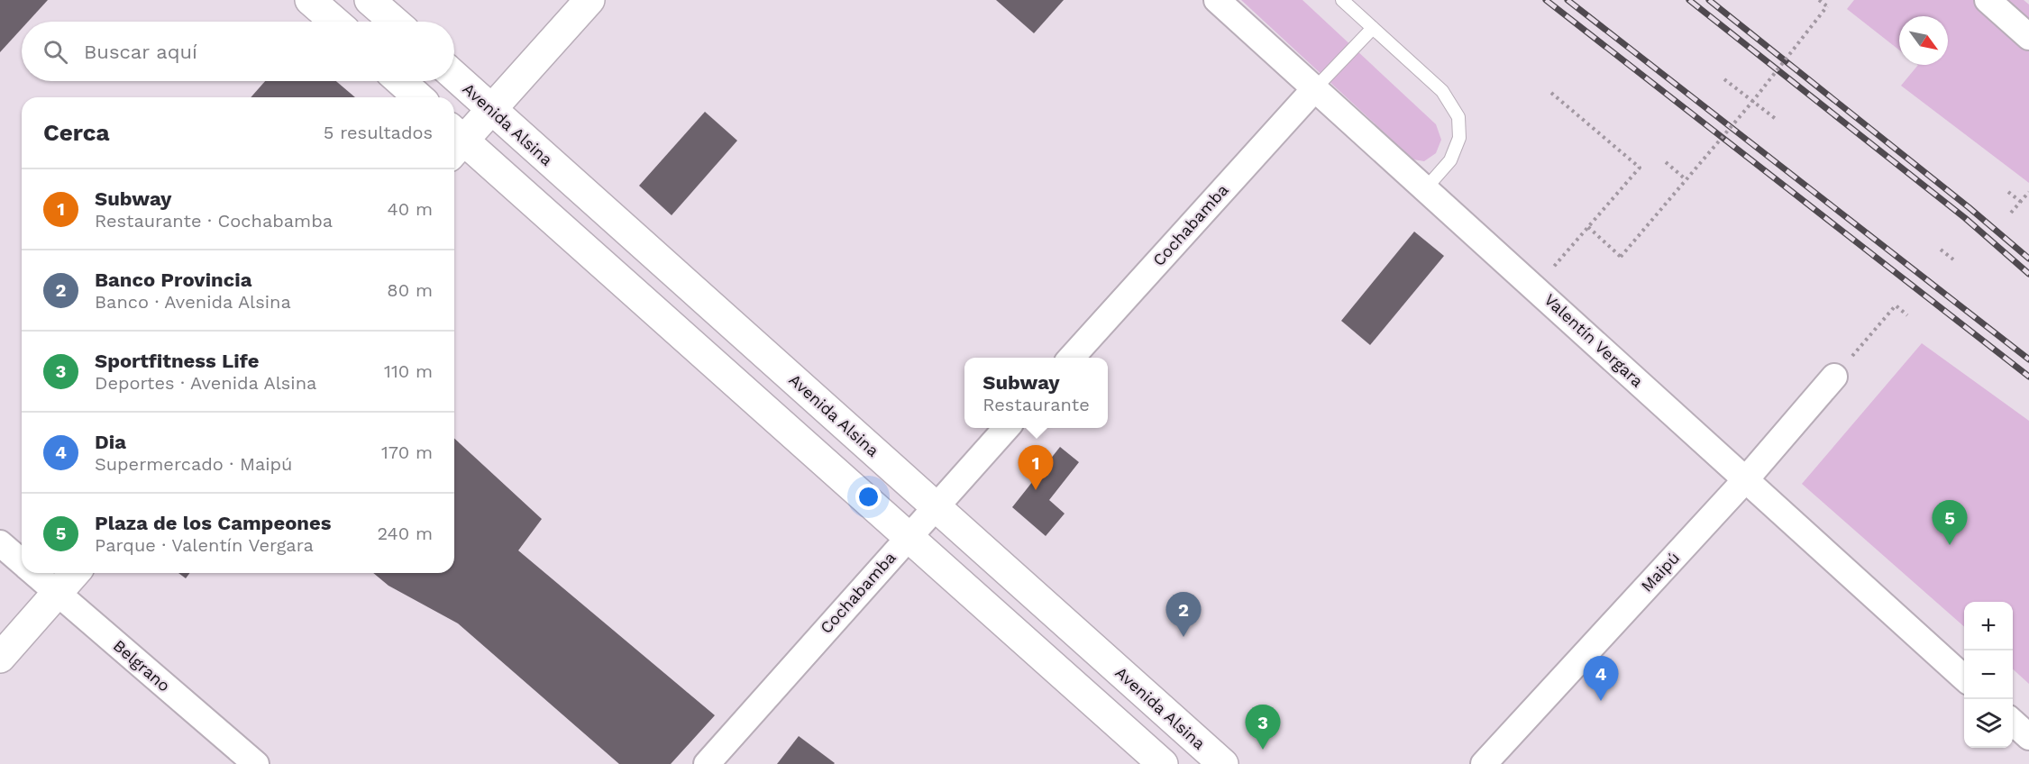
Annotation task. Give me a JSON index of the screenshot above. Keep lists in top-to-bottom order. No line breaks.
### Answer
{"streets":{"main road":["Avenida Alsina"],"street":["Cochabamba","Valentín Vergara","Maipú","Belgrano"]},"crossings":[["Avenida Alsina","Cochabamba"],["Cochabamba","Valentín Vergara"],["Valentín Vergara","Maipú"]],"north":"bottom right","page":{"search":"Buscar aquí","heading":["Cerca","5 resultados"],"list":[{"mark":"1","name":"Subway","note":"Restaurante · Cochabamba","value":"40 m"},{"mark":"2","name":"Banco Provincia","note":"Banco · Avenida Alsina","value":"80 m"},{"mark":"3","name":"Sportfitness Life","note":"Deportes · Avenida Alsina","value":"110 m"},{"mark":"4","name":"Dia","note":"Supermercado · Maipú","value":"170 m"},{"mark":"5","name":"Plaza de los Campeones","note":"Parque · Valentín Vergara","value":"240 m"}],"popup":["Subway","Restaurante"],"pins":["1","5","2","4","3"],"map_buttons":["+","−"]}}
